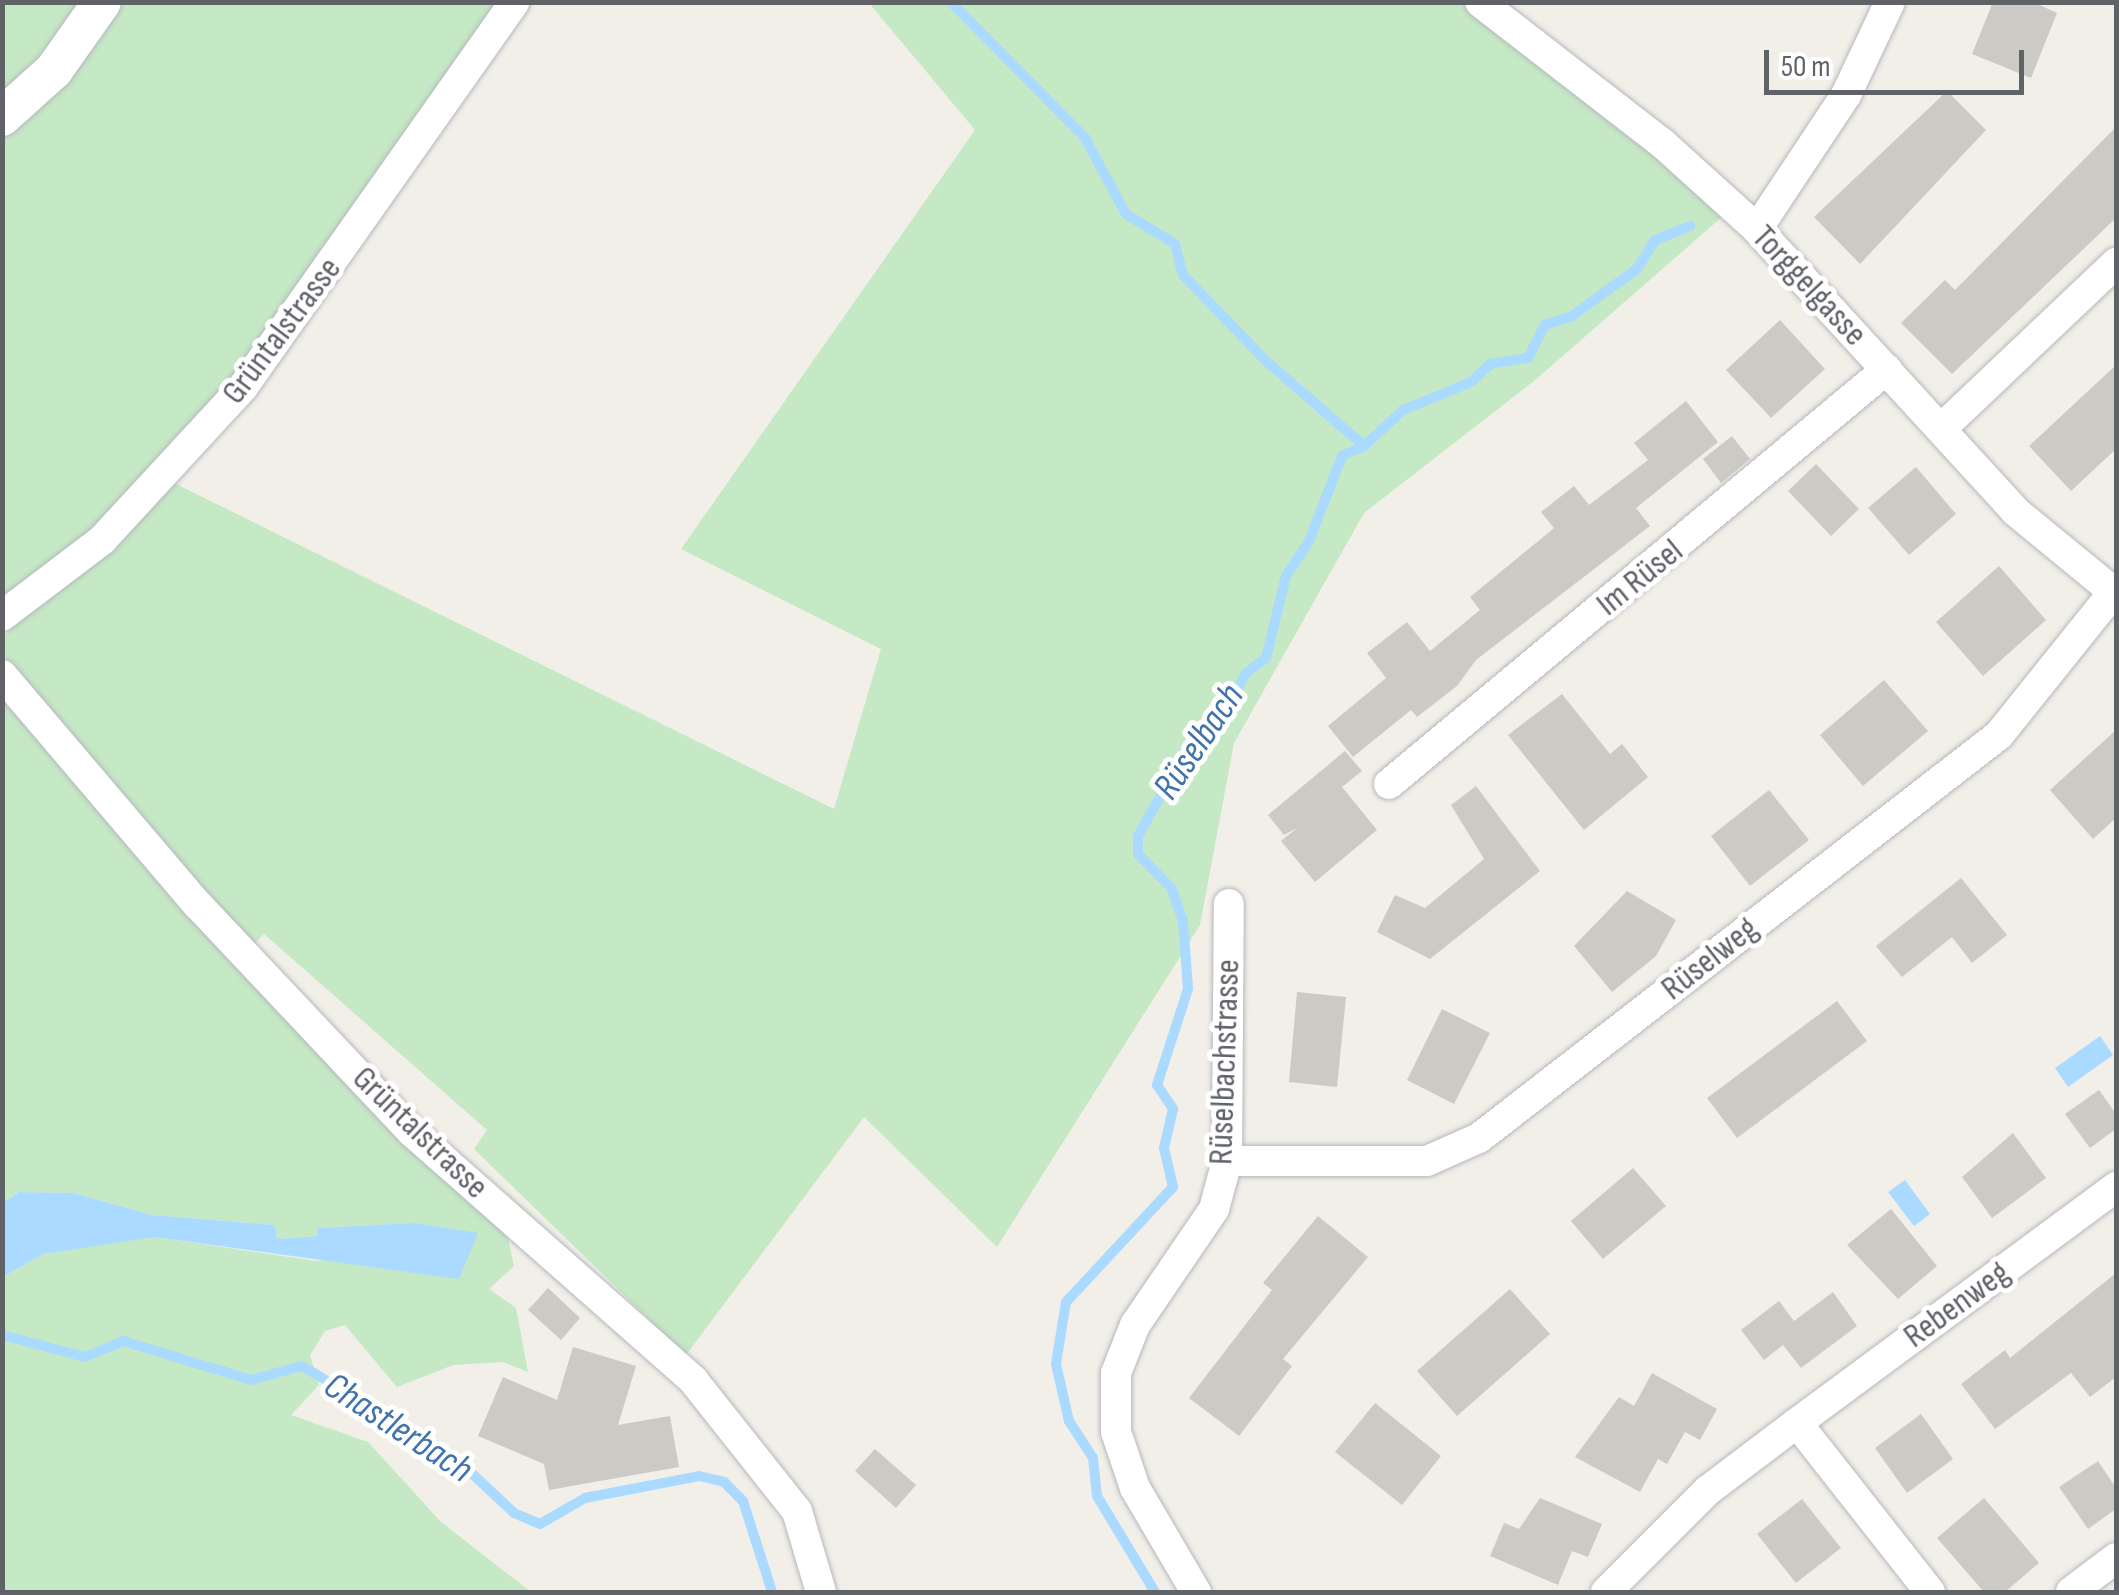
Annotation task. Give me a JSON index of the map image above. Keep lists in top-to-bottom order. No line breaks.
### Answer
{"streets":{"street":["Torggelgasse","Grüntalstrasse","Im Rüsel","Rüselweg","Rüselbachstrasse","Rebenweg"]},"crossings":[["Torggelgasse","Im Rüsel"],["Torggelgasse","Rüselweg"],["Rüselweg","Rüselbachstrasse"]],"water":["Rüselbach","Chastlerbach"],"scale_bar":"50 m"}
